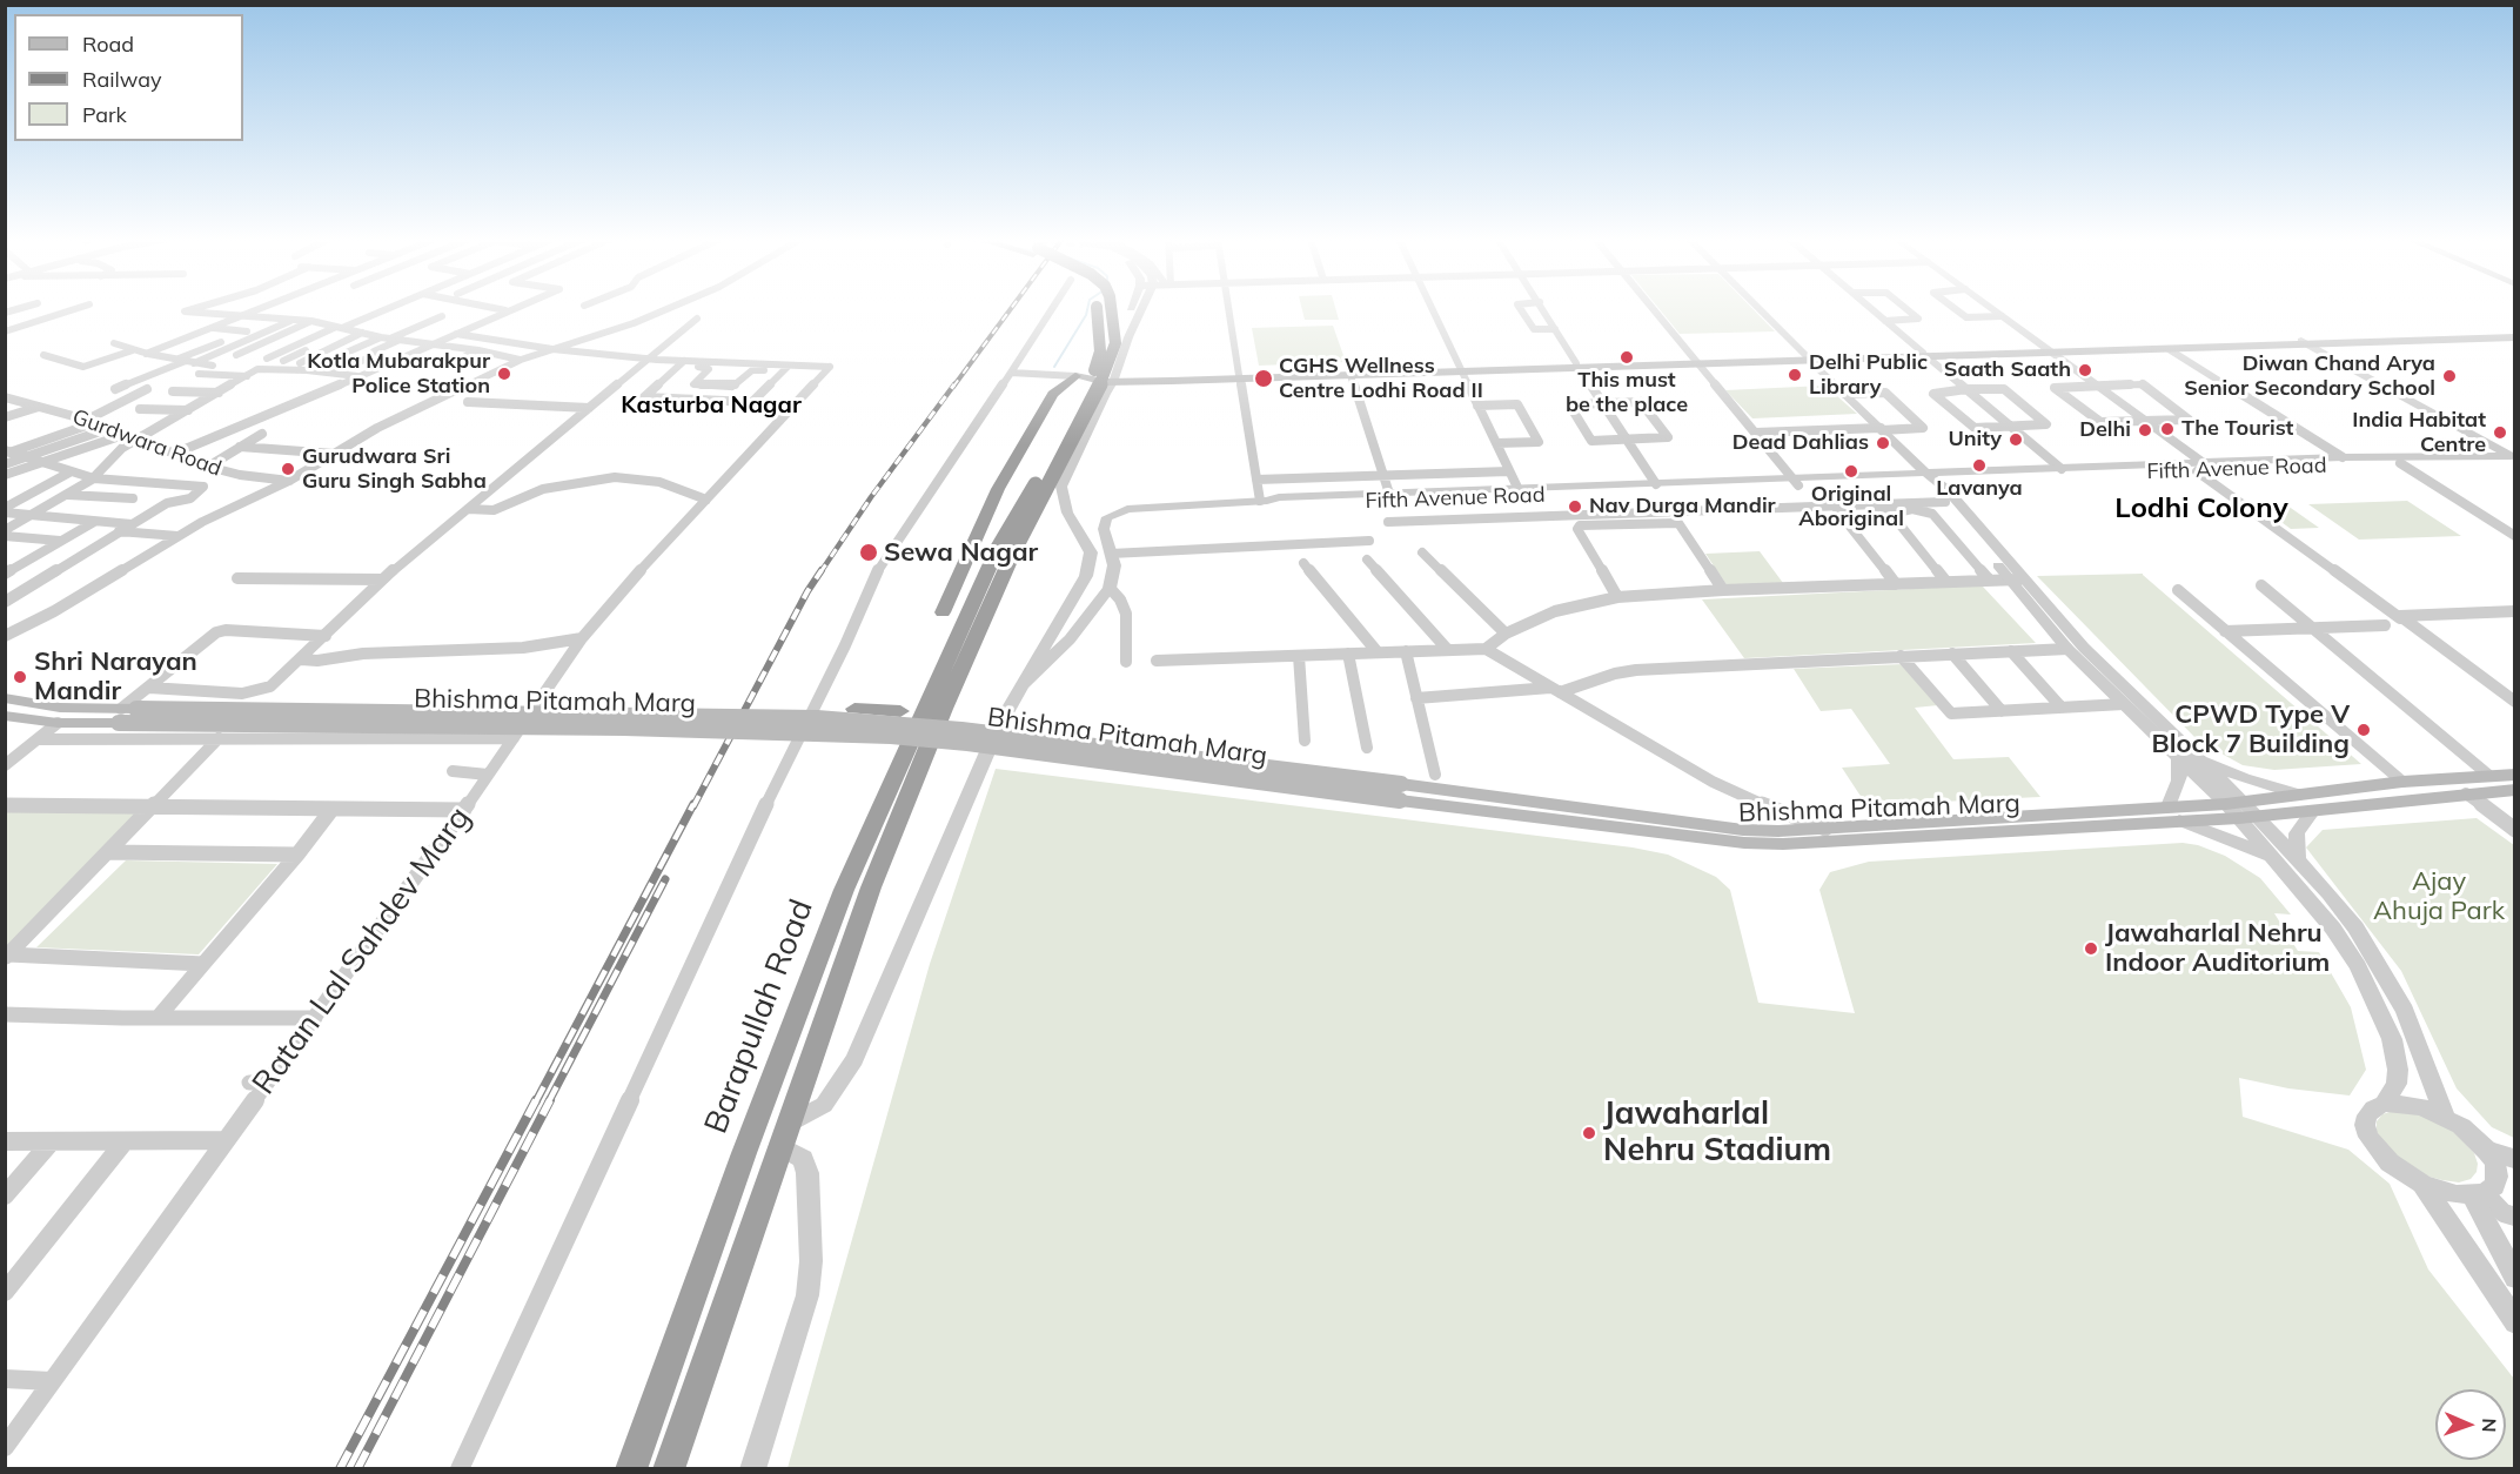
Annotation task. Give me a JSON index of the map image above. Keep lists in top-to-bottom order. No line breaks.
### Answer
{"streets":{"highway":["Barapullah Road"],"main road":["Bhishma Pitamah Marg"],"street":["Gurdwara Road","Fifth Avenue Road","Ratan Lal Sahdev Marg"]},"districts":["Kasturba Nagar","Lodhi Colony"],"parks":["Ajay Ahuja Park"],"places":["This must be the place","Saath Saath","Kotla Mubarakpur Police Station","Delhi Public Library","Diwan Chand Arya Senior Secondary School","CGHS Wellness Centre Lodhi Road II","The Tourist","Delhi","India Habitat Centre","Unity","Dead Dahlias","Lavanya","Gurudwara Sri Guru Singh Sabha","Original Aboriginal","Nav Durga Mandir","Sewa Nagar","Shri Narayan Mandir","CPWD Type V Block 7 Building","Jawaharlal Nehru Indoor Auditorium","Jawaharlal Nehru Stadium"],"legend":["Road","Railway","Park"],"north":"right"}
